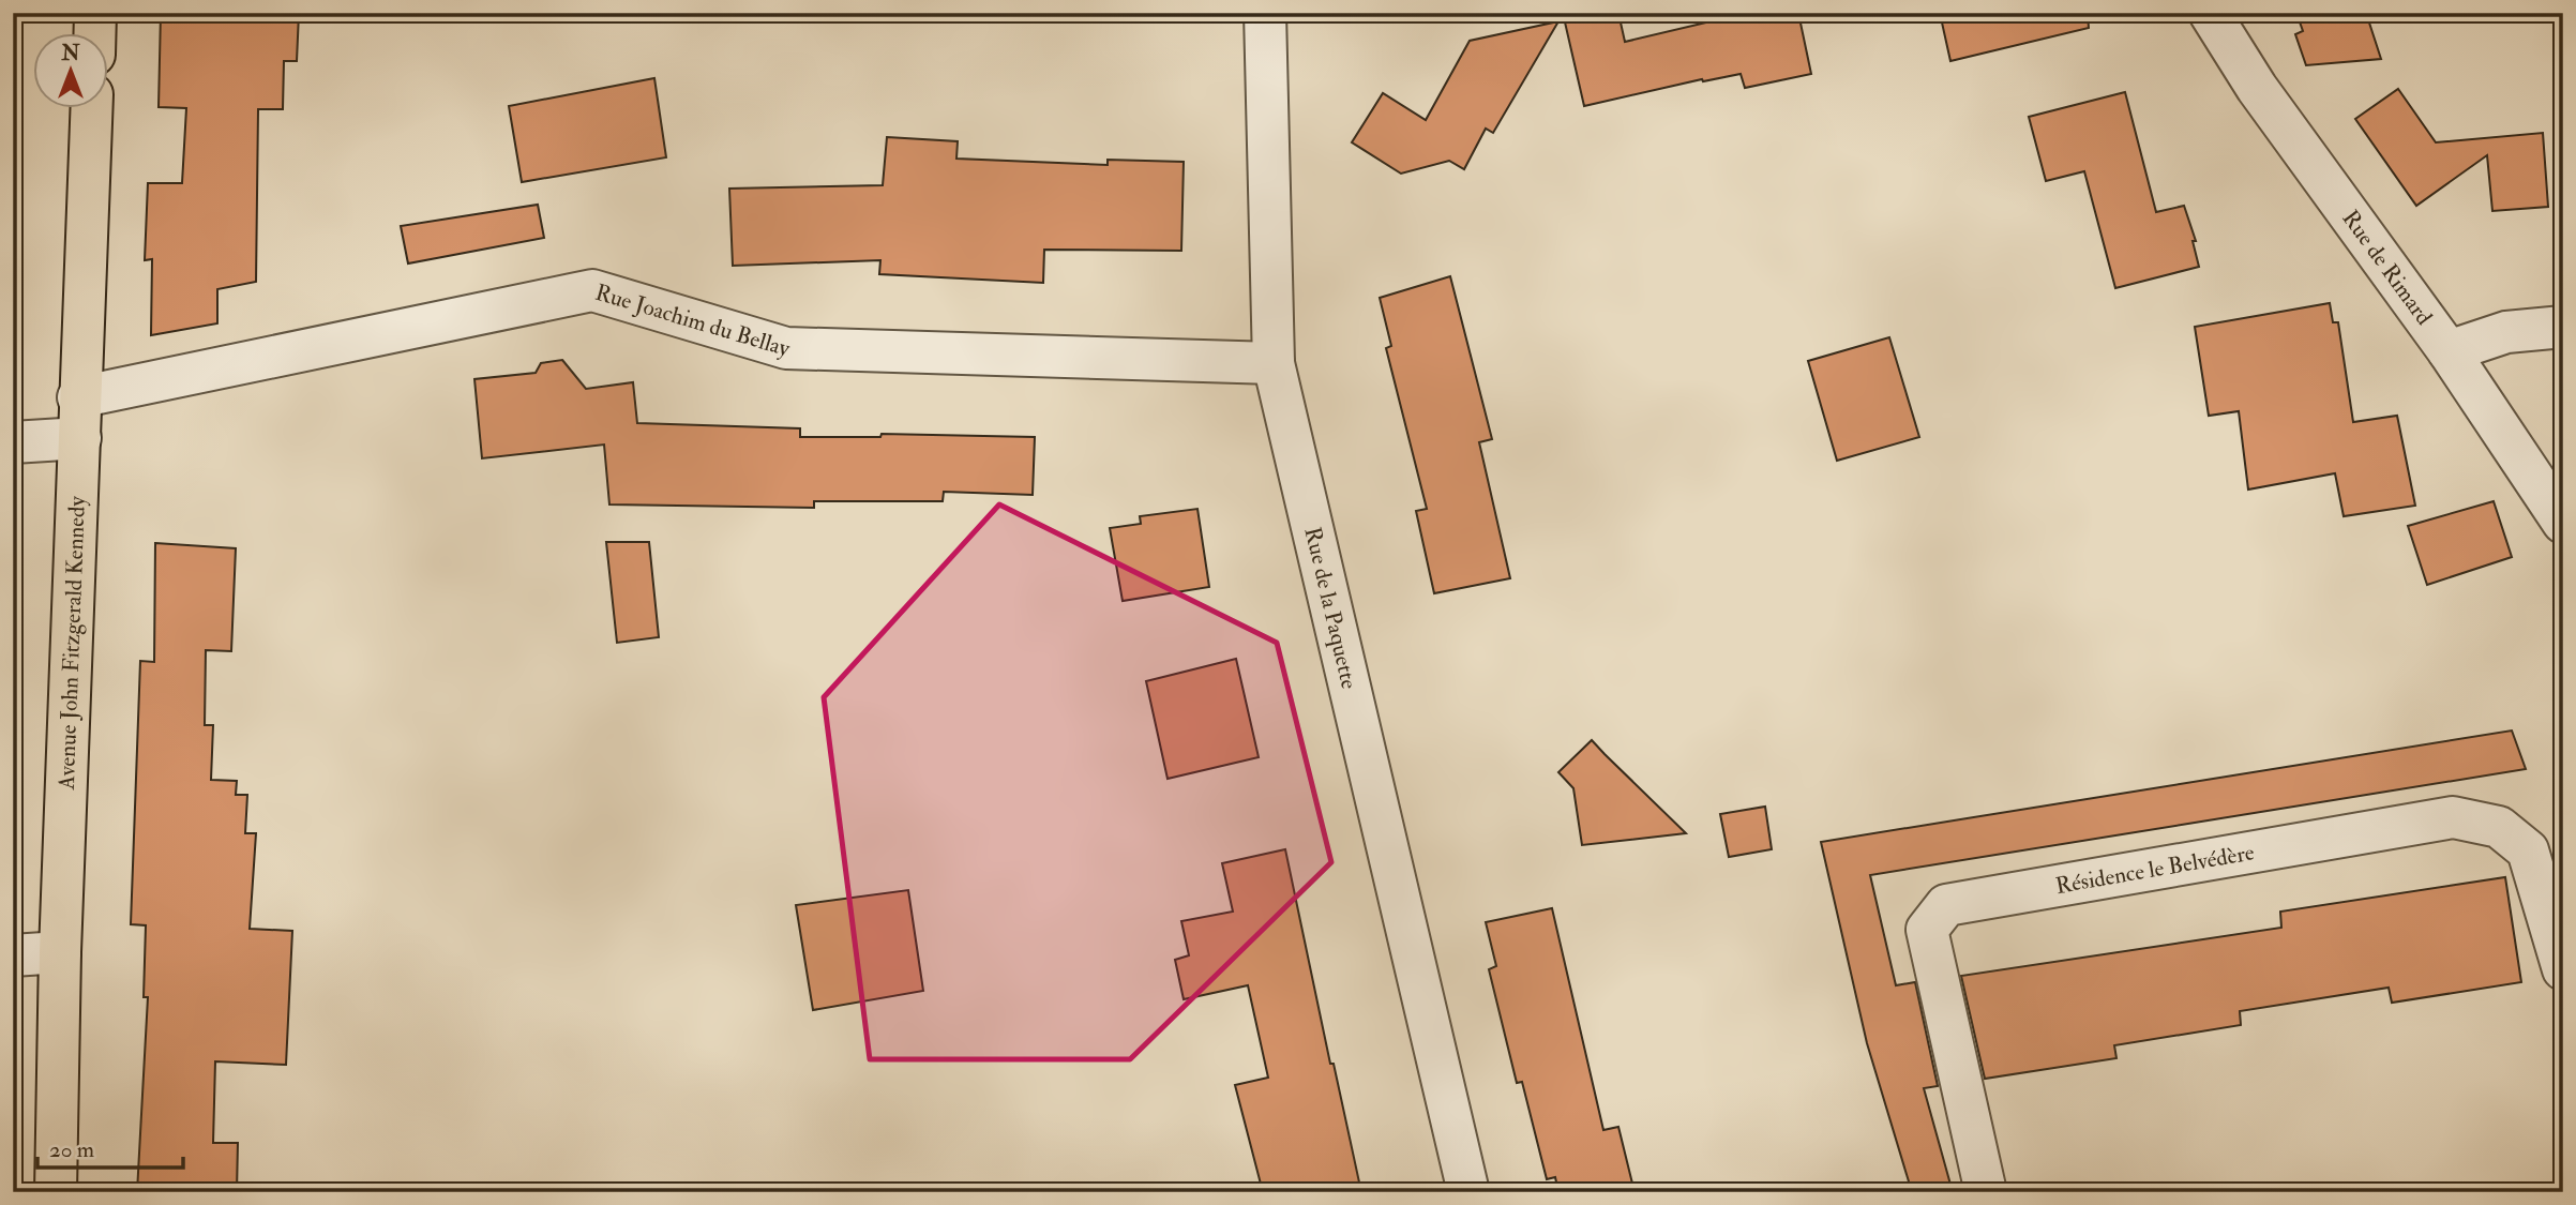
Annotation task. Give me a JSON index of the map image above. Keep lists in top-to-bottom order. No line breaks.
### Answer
{"streets":{"main road":["Avenue John Fitzgerald Kennedy"],"street":["Rue de Rimard","Rue Joachim du Bellay","Rue de la Paquette","Résidence le Belvédère"]},"crossings":[["Rue Joachim du Bellay","Rue de la Paquette"],["Rue Joachim du Bellay","Avenue John Fitzgerald Kennedy"]],"scale_bar":"20 m","north":"top"}
